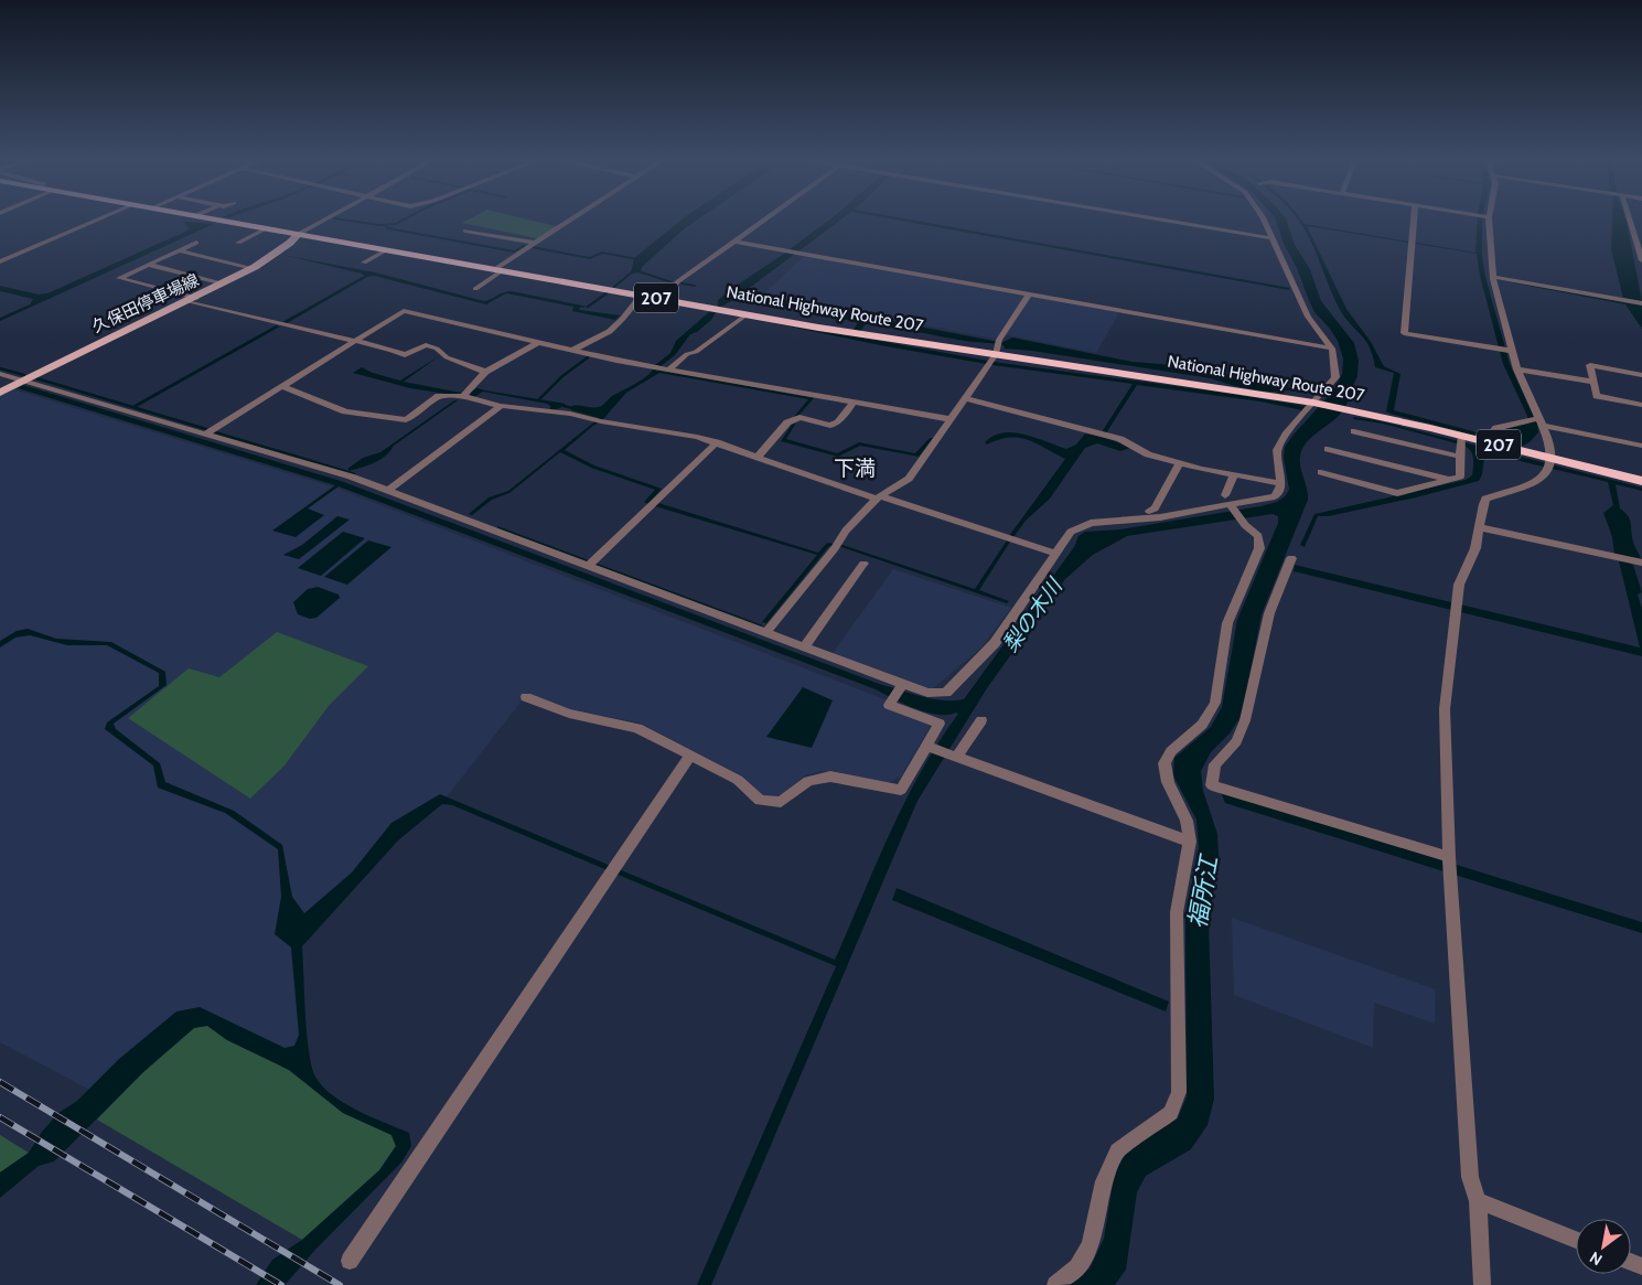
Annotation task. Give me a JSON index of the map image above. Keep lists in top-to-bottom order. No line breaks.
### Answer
{"streets":{"highway":["207","National Highway Route 207"],"main road":["久保田停車場線"]},"crossings":[["久保田停車場線","National Highway Route 207"]],"districts":["下満"],"water":["梨の木川","福所江"],"north":"bottom left"}
